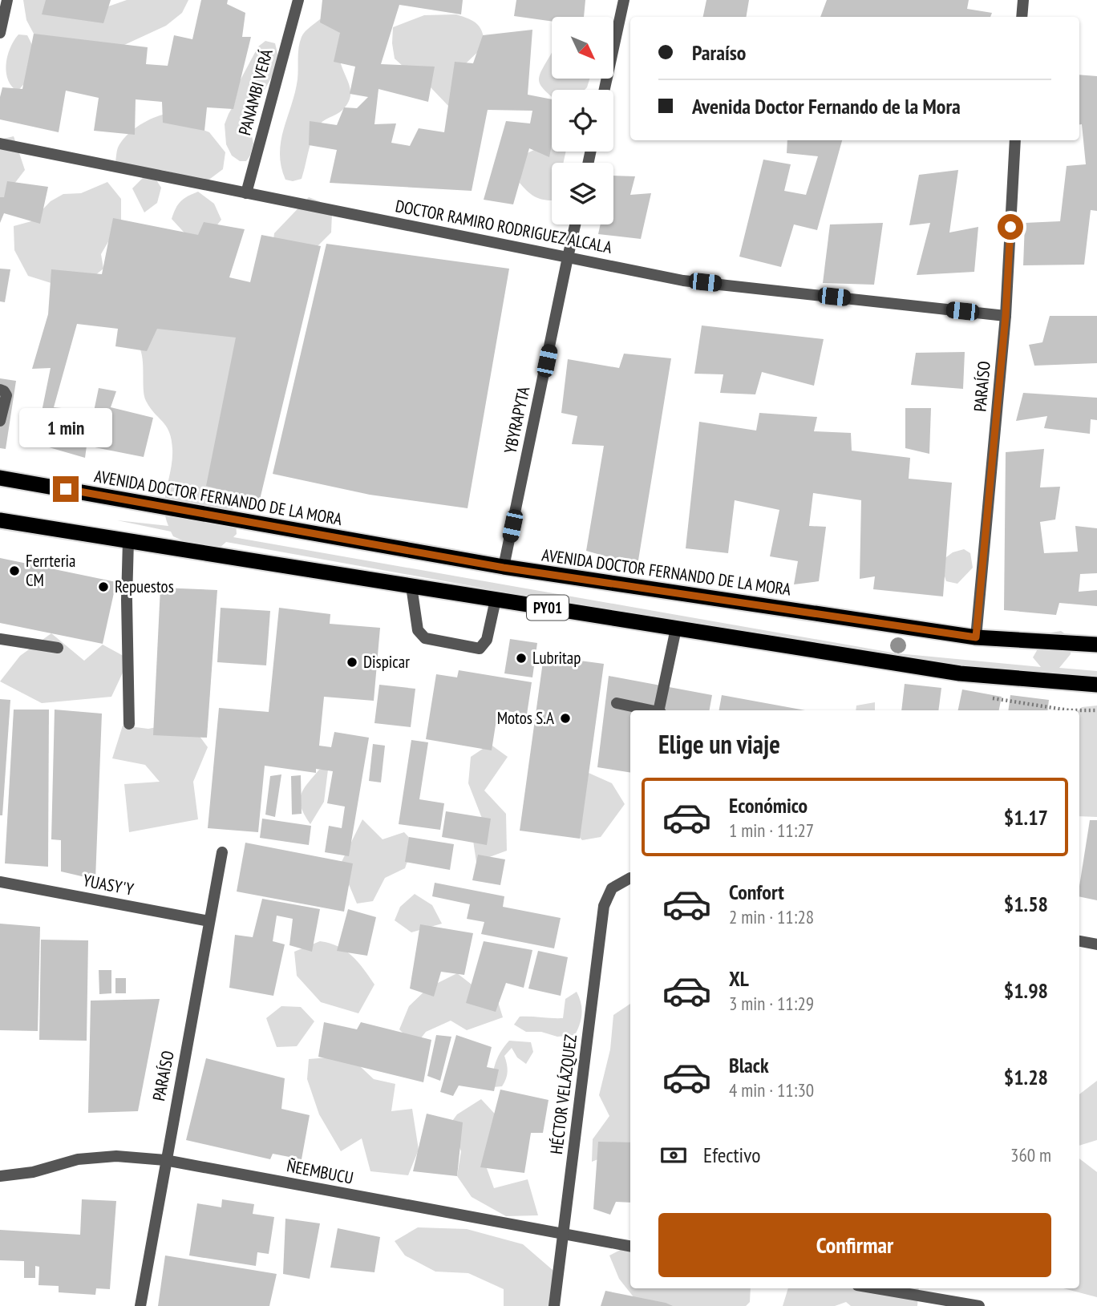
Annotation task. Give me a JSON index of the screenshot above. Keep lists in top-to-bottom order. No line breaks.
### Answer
{"streets":{"highway":["AVENIDA DOCTOR FERNANDO DE LA MORA","PY01"],"street":["PANAMBI VERÁ","DOCTOR RAMIRO RODRIGUEZ ALCALA","PARAÍSO","YBYRAPYTA","YUASY'Y","HÉCTOR VELÁZQUEZ","ÑEEMBUCU"]},"crossings":[["PANAMBI VERÁ","DOCTOR RAMIRO RODRIGUEZ ALCALA"],["DOCTOR RAMIRO RODRIGUEZ ALCALA","PARAÍSO"],["DOCTOR RAMIRO RODRIGUEZ ALCALA","YBYRAPYTA"],["PARAÍSO","AVENIDA DOCTOR FERNANDO DE LA MORA"],["PARAÍSO","YUASY'Y"],["PARAÍSO","ÑEEMBUCU"],["YBYRAPYTA","AVENIDA DOCTOR FERNANDO DE LA MORA"],["HÉCTOR VELÁZQUEZ","ÑEEMBUCU"]],"places":["Ferrteria CM","Repuestos","Lubritap","Dispicar","Motos S.A"],"north":"bottom right","page":{"banner":["Paraíso","Avenida Doctor Fernando de la Mora"],"bubble":"1 min","heading":"Elige un viaje","list":[{"name":"Económico","note":"1 min · 11:27","value":"$1.17"},{"name":"Confort","note":"2 min · 11:28","value":"$1.58"},{"name":"XL","note":"3 min · 11:29","value":"$1.98"},{"name":"Black","note":"4 min · 11:30","value":"$1.28"}],"pay":["Efectivo","360 m"],"buttons":"Confirmar"}}
